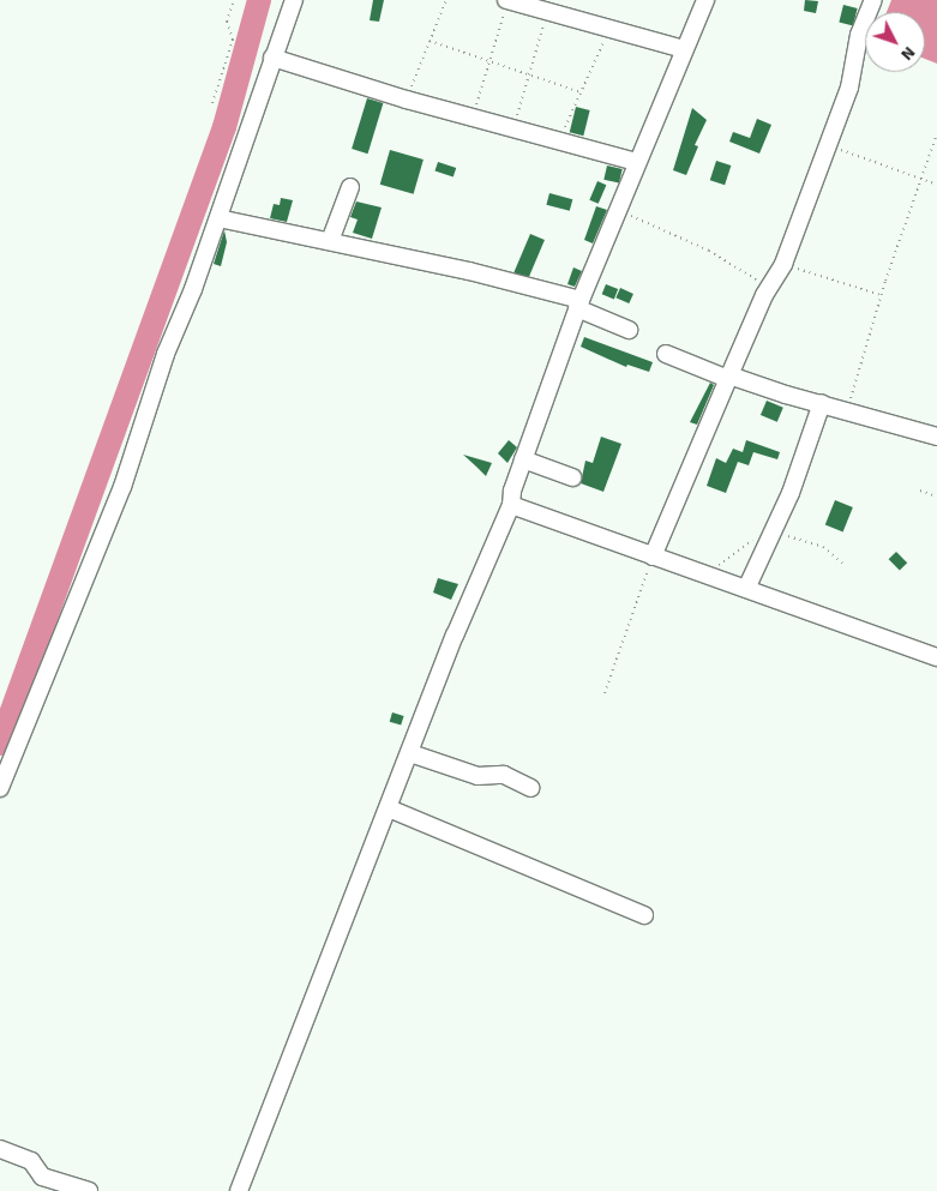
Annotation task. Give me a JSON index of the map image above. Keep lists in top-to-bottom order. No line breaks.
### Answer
{"north":"bottom right"}
